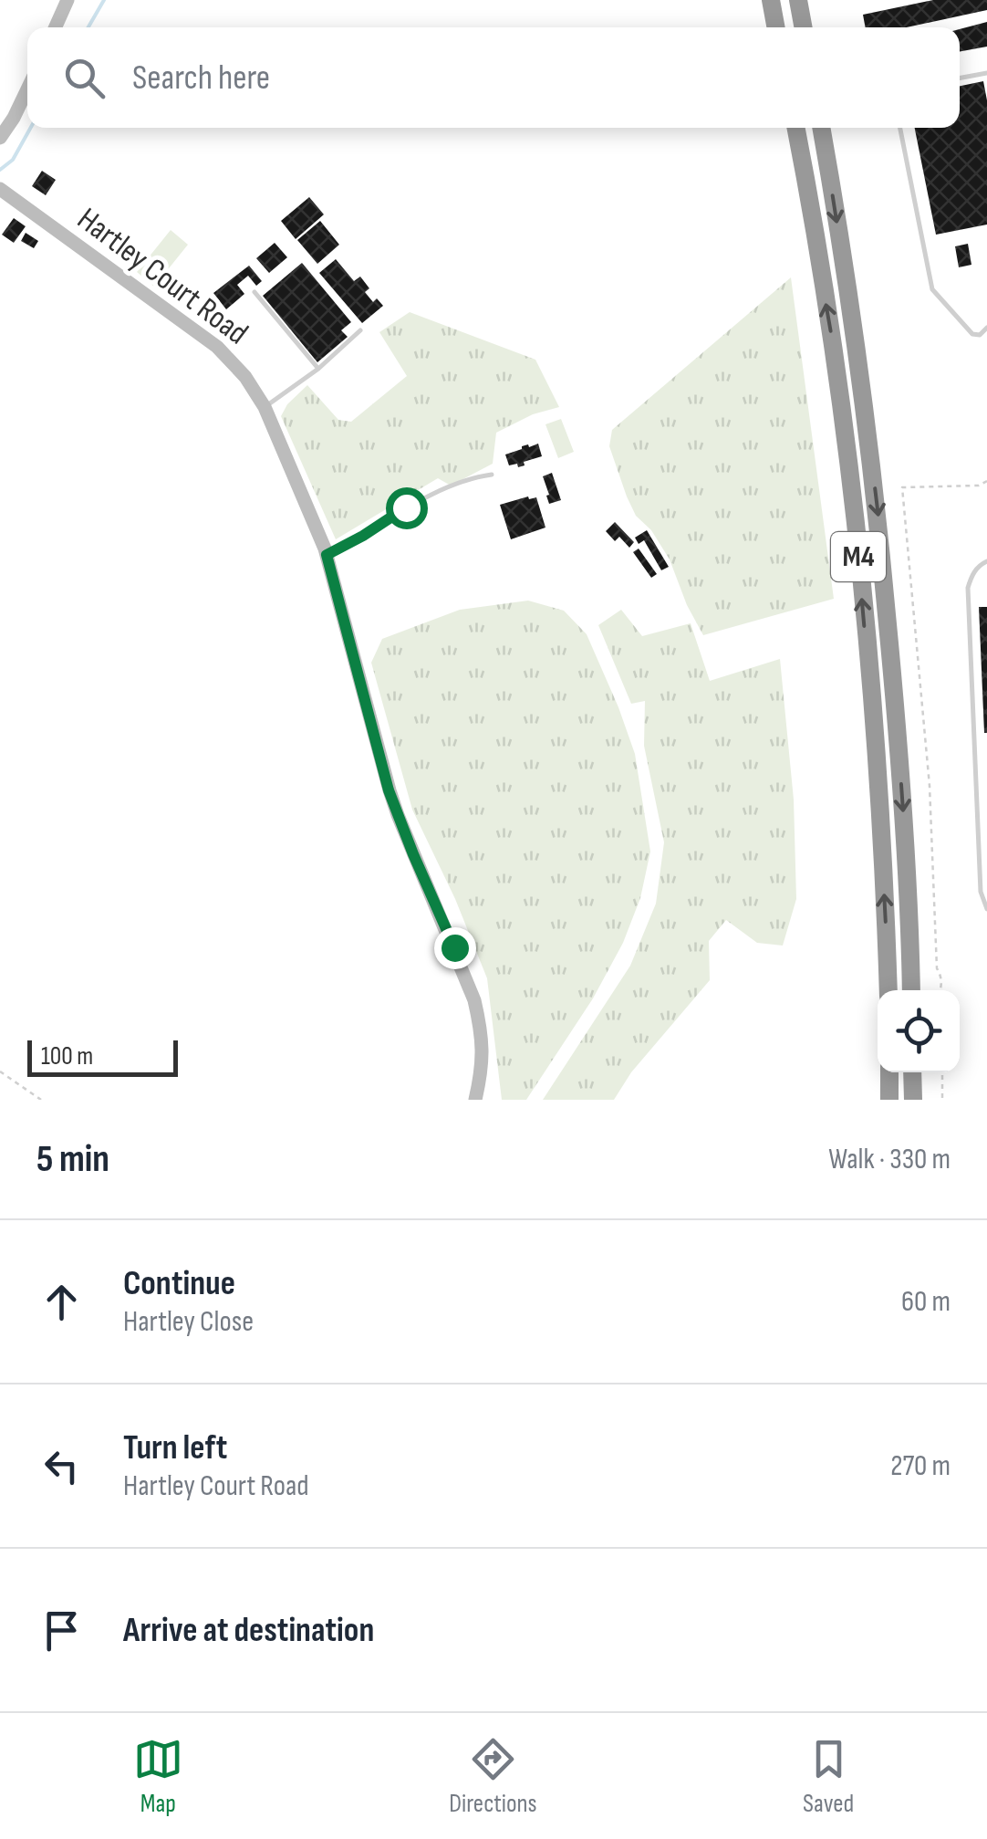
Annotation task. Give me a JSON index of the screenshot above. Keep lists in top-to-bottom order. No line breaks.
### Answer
{"streets":{"highway":["M4"],"street":["Hartley Court Road"]},"scale_bar":"100 m","page":{"search":"Search here","scale":"100 m","heading":["5 min","Walk · 330 m"],"list":[["Continue","Hartley Close","60 m"],["Turn left","Hartley Court Road","270 m"],"Arrive at destination"],"nav":["Map","Directions","Saved"]}}
